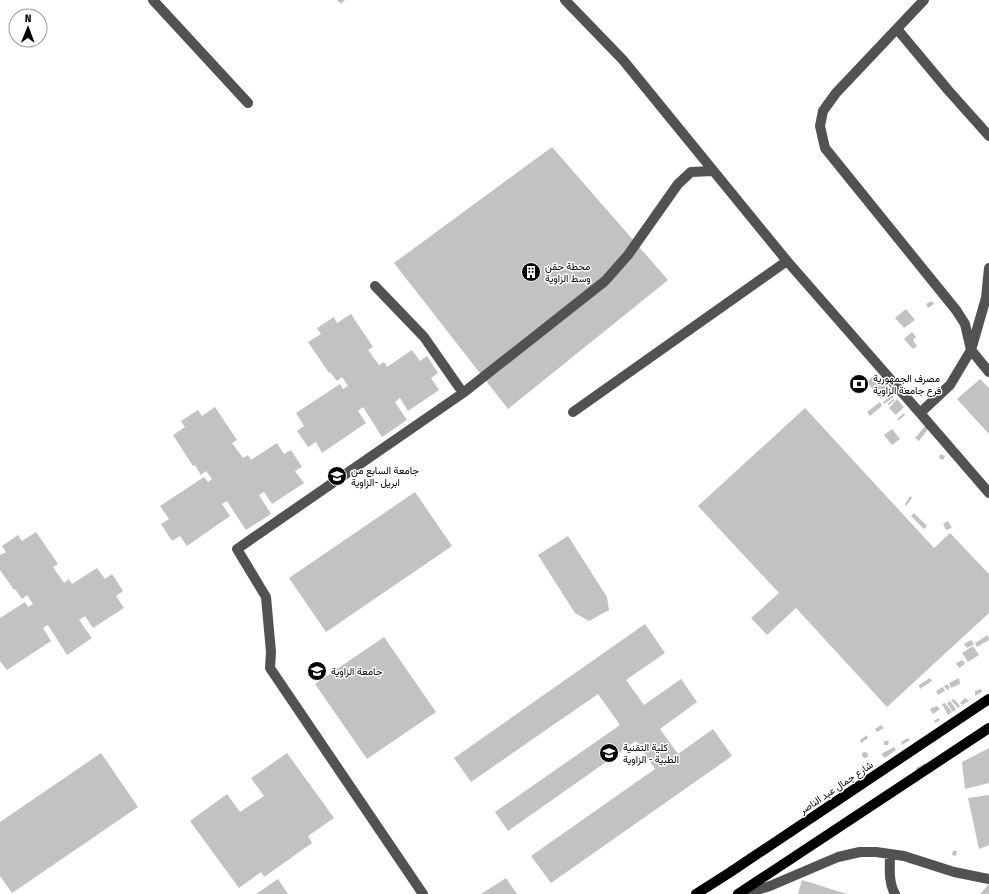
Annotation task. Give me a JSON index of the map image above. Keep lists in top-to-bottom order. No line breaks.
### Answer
{"streets":{"main road":["شارع جمال عبد الناصر"]},"places":{"building":["محطة حقن وسط الزاوية"],"bank":["مصرف الجمهورية فرع جامعة الزاوية"],"school or university":["جامعة السابع من ابريل -الزاوية","جامعة الزاوية","كلية التقنية الطبية - الزاوية"]},"north":"top"}
